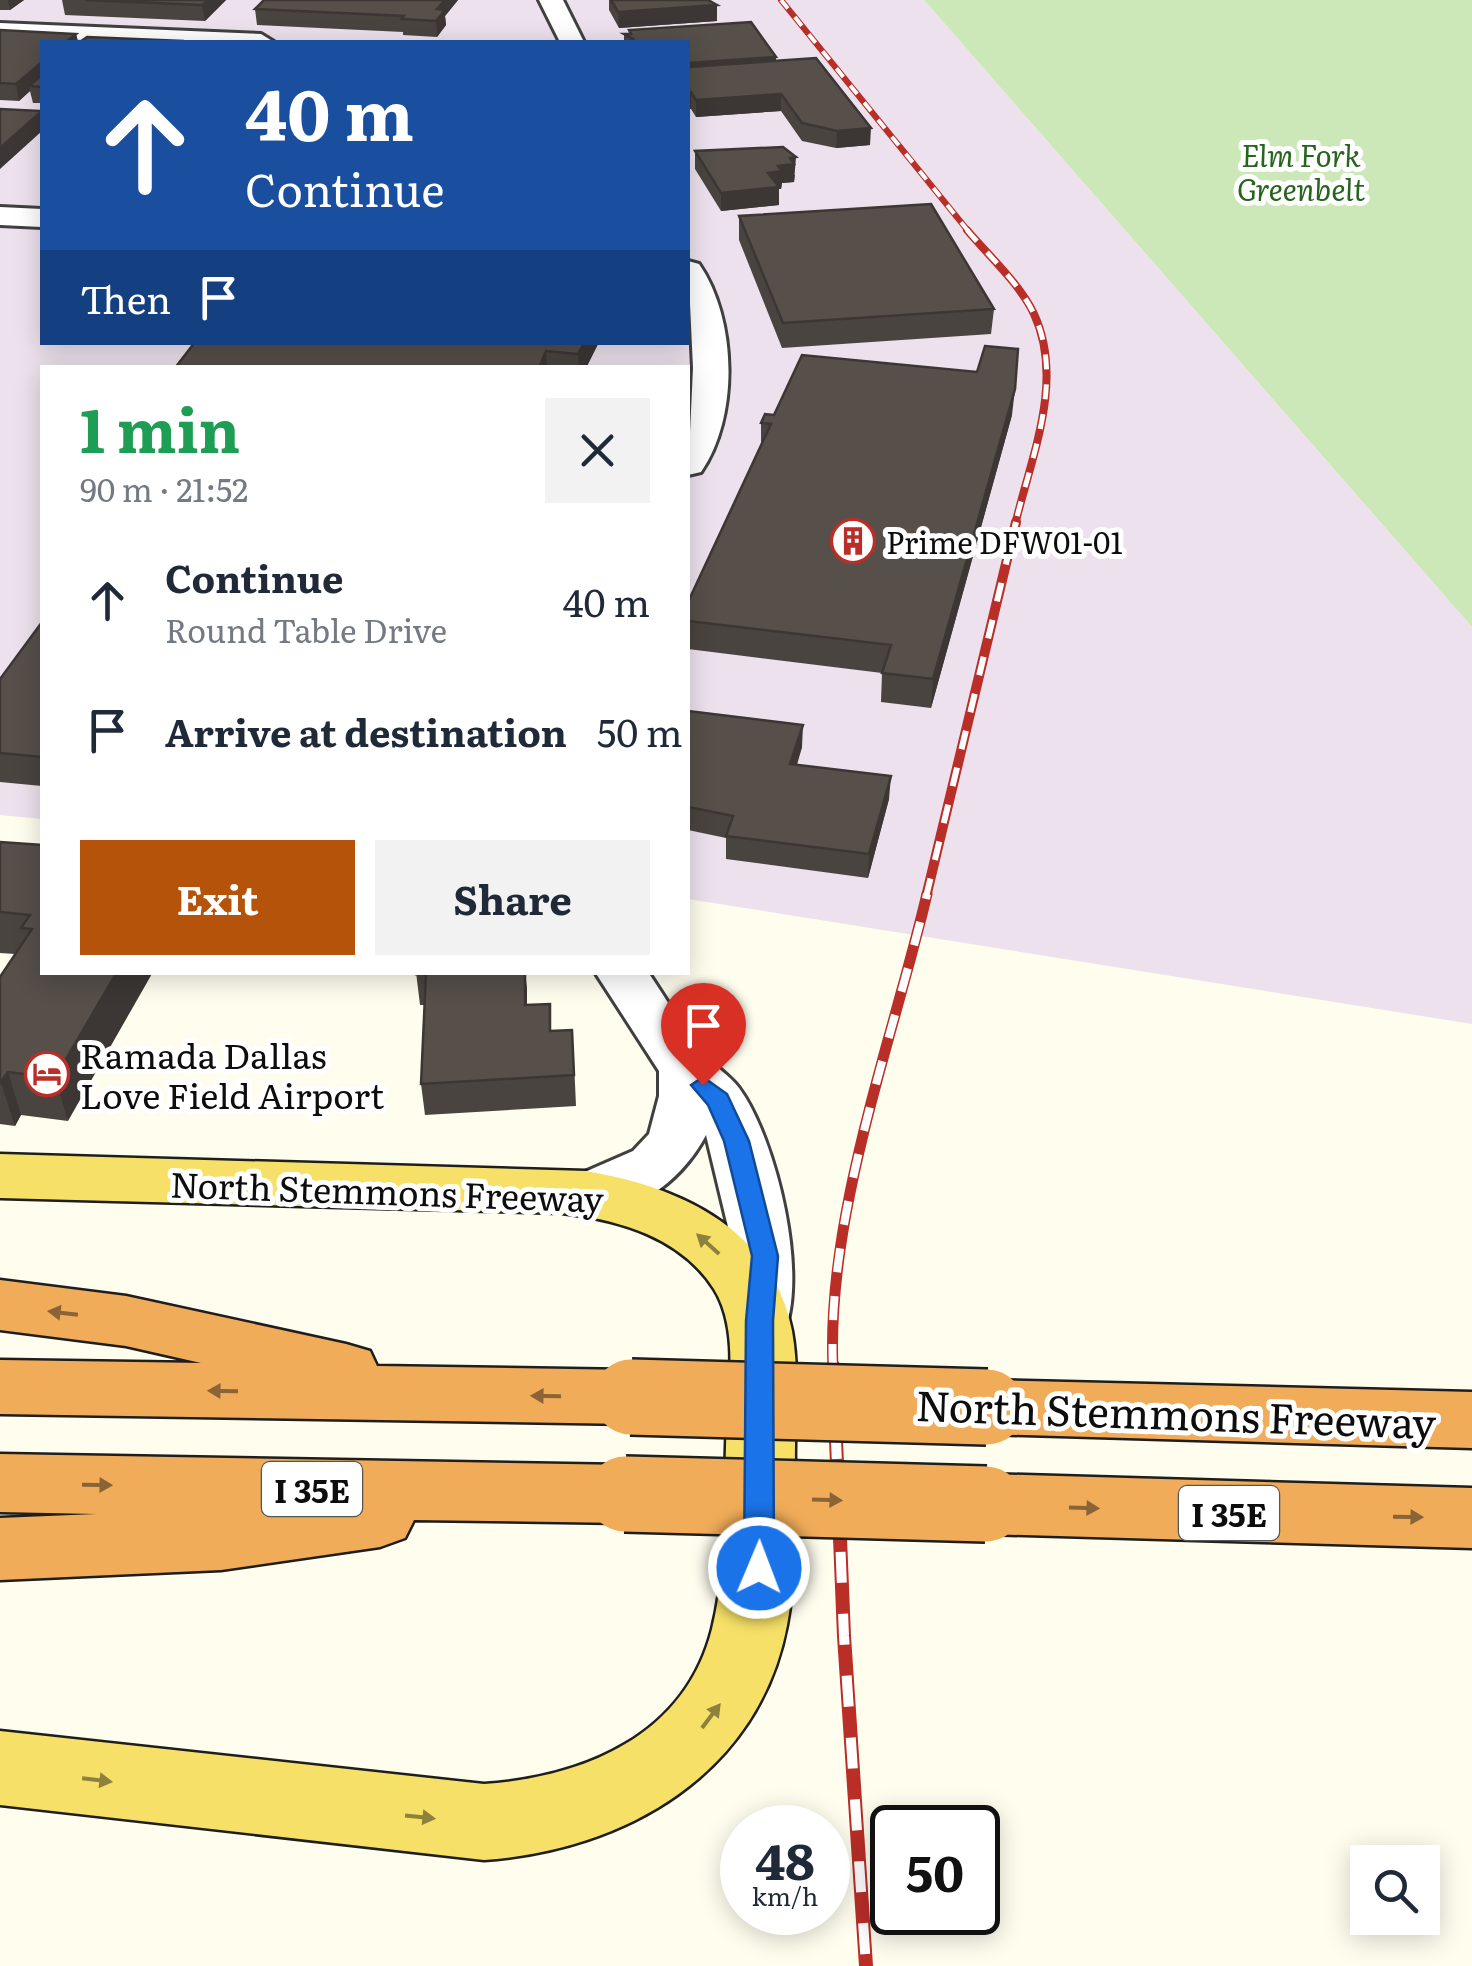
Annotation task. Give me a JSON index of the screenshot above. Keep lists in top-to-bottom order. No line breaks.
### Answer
{"streets":{"highway":["North Stemmons Freeway","I 35E"]},"parks":["Elm Fork Greenbelt"],"places":{"building":["Prime DFW01-01"],"hotel":["Ramada Dallas Love Field Airport"]},"page":{"turn":["40 m","Continue"],"then":"Then","heading":["1 min","90 m · 21:52"],"list":[{"name":"Continue","note":"Round Table Drive","value":"40 m"},{"name":"Arrive at destination","value":"50 m"}],"buttons":["Exit","Share"],"speed":"48 km/h","limit":"50"}}
